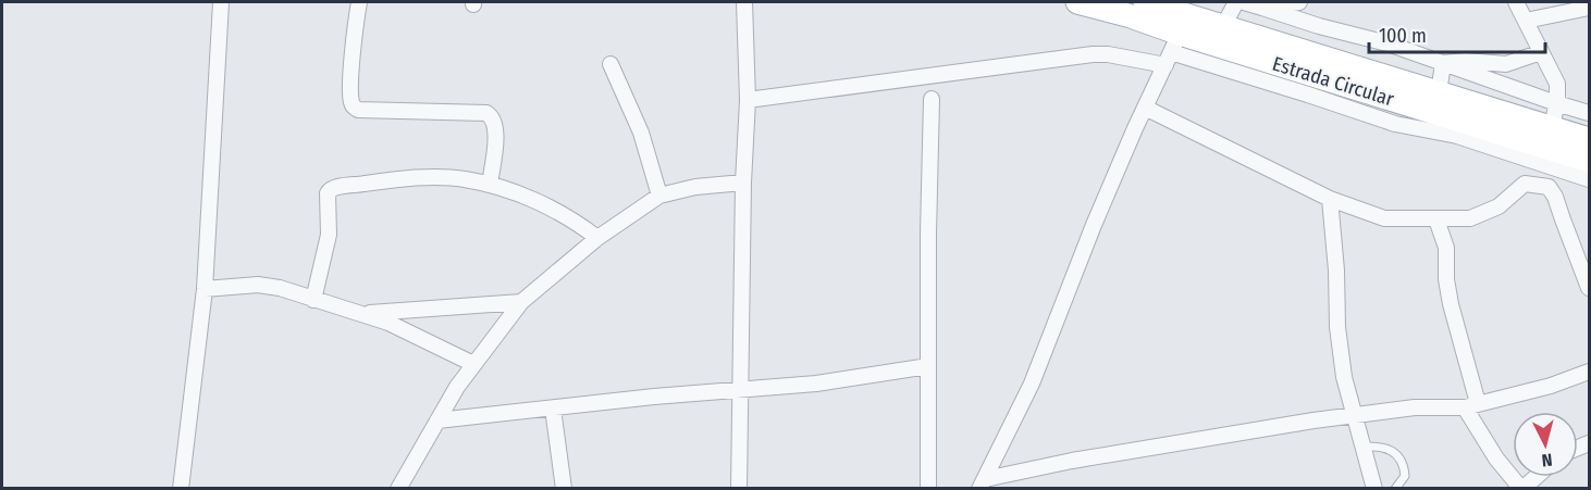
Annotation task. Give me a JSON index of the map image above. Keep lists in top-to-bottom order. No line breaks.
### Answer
{"streets":{"main road":["Estrada Circular"]},"scale_bar":"100 m","north":"bottom"}
